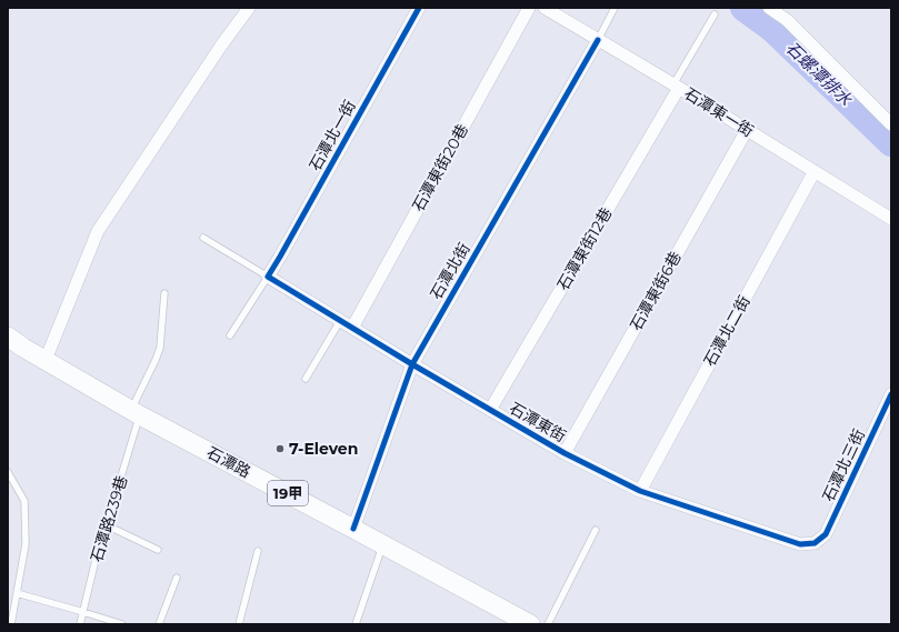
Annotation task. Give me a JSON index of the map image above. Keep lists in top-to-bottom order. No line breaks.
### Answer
{"streets":{"main road":["石潭路","19甲"],"street":["石潭東一街","石潭北一街","石潭東街20巷","石潭東街12巷","石潭北街","石潭東街6巷","石潭北二街","石潭東街","石潭北三街"],"lane":["石潭路239巷"]},"crossings":[["石潭東一街","石潭東街12巷"],["石潭東一街","石潭北街"],["石潭東一街","石潭東街6巷"],["石潭東一街","石潭北二街"],["石潭北一街","石潭東街"],["石潭東街20巷","石潭東街"],["石潭東街12巷","石潭東街"],["石潭北街","石潭東街"],["石潭北街","石潭路"],["石潭東街6巷","石潭東街"],["石潭北二街","石潭東街"],["石潭東街","石潭北三街"],["石潭路","19甲"],["石潭路","石潭路239巷"]],"water":["石螺潭排水"],"places":["7-Eleven"]}
